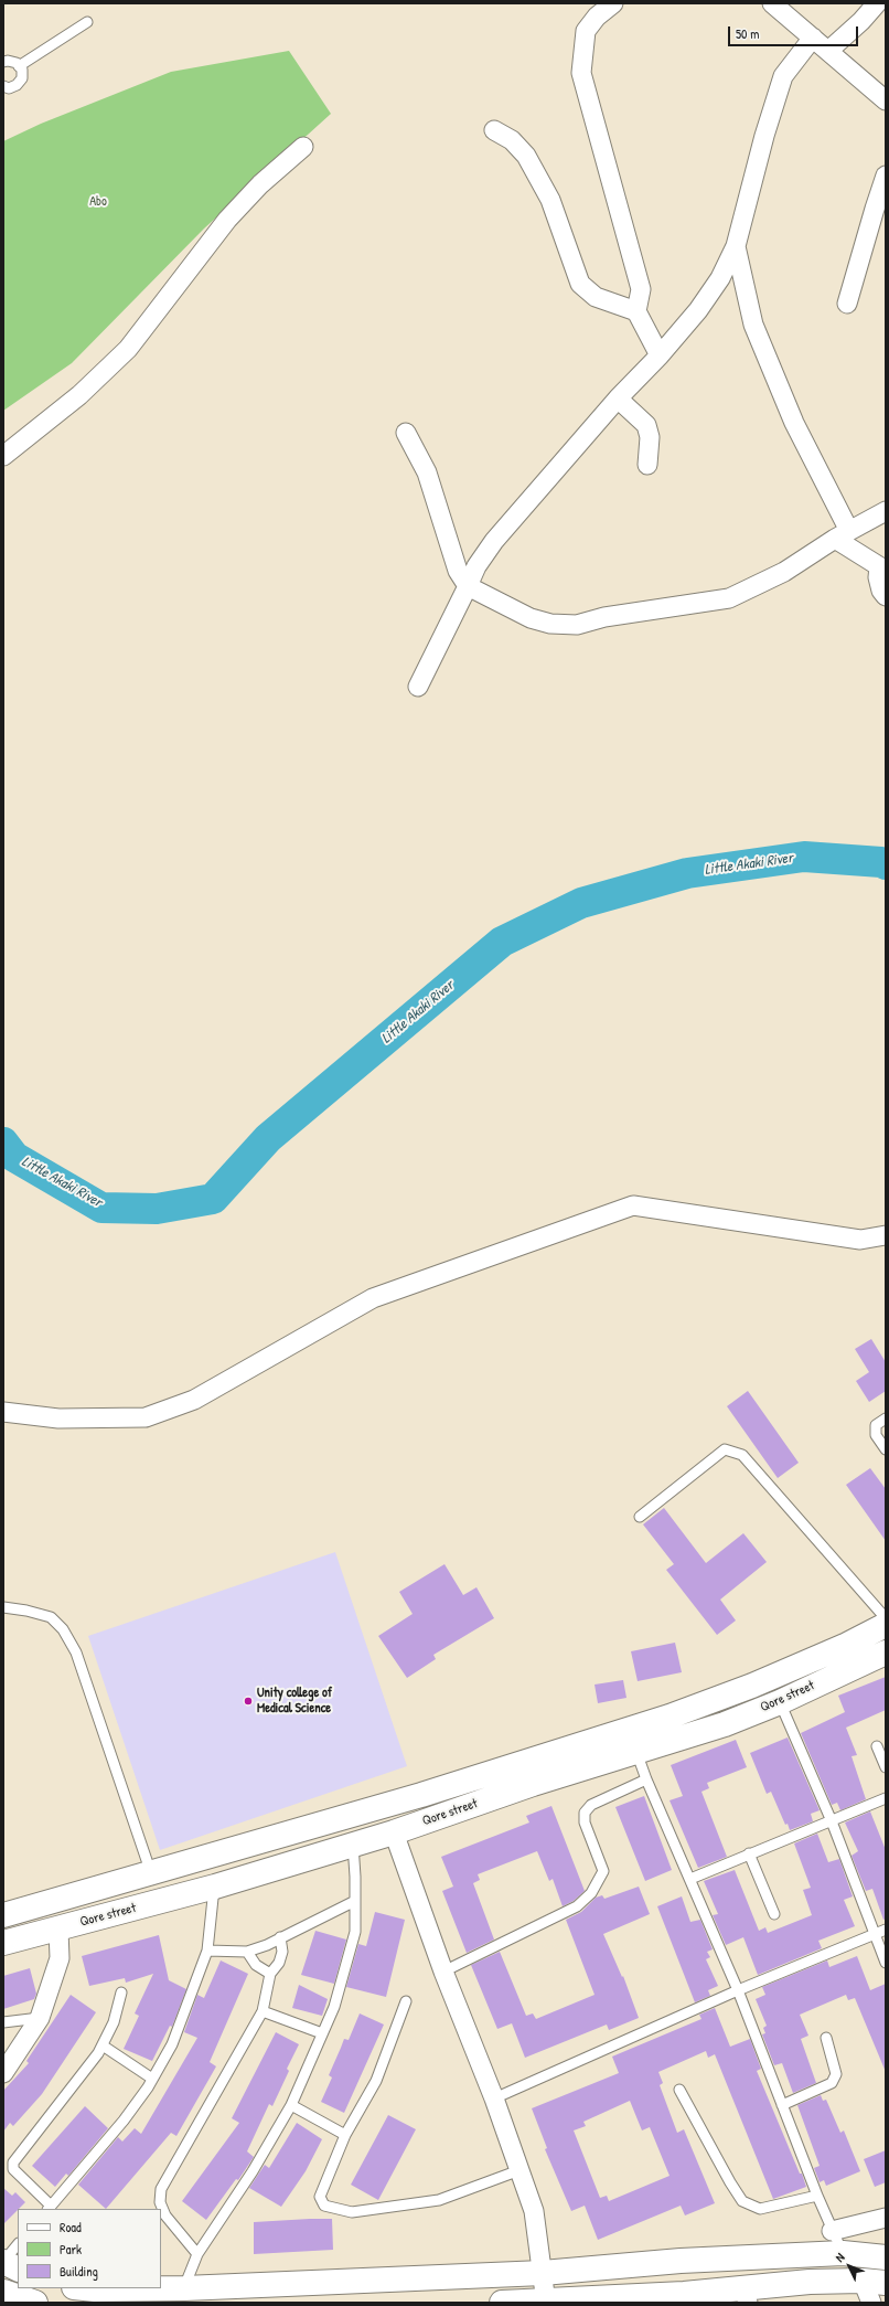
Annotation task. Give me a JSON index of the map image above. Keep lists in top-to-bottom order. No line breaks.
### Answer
{"streets":{"main road":["Qore street"]},"water":["Little Akaki River"],"parks":["Abo"],"places":["Unity college of Medical Science"],"legend":["Road","Park","Building"],"scale_bar":"50 m","north":"top left"}
